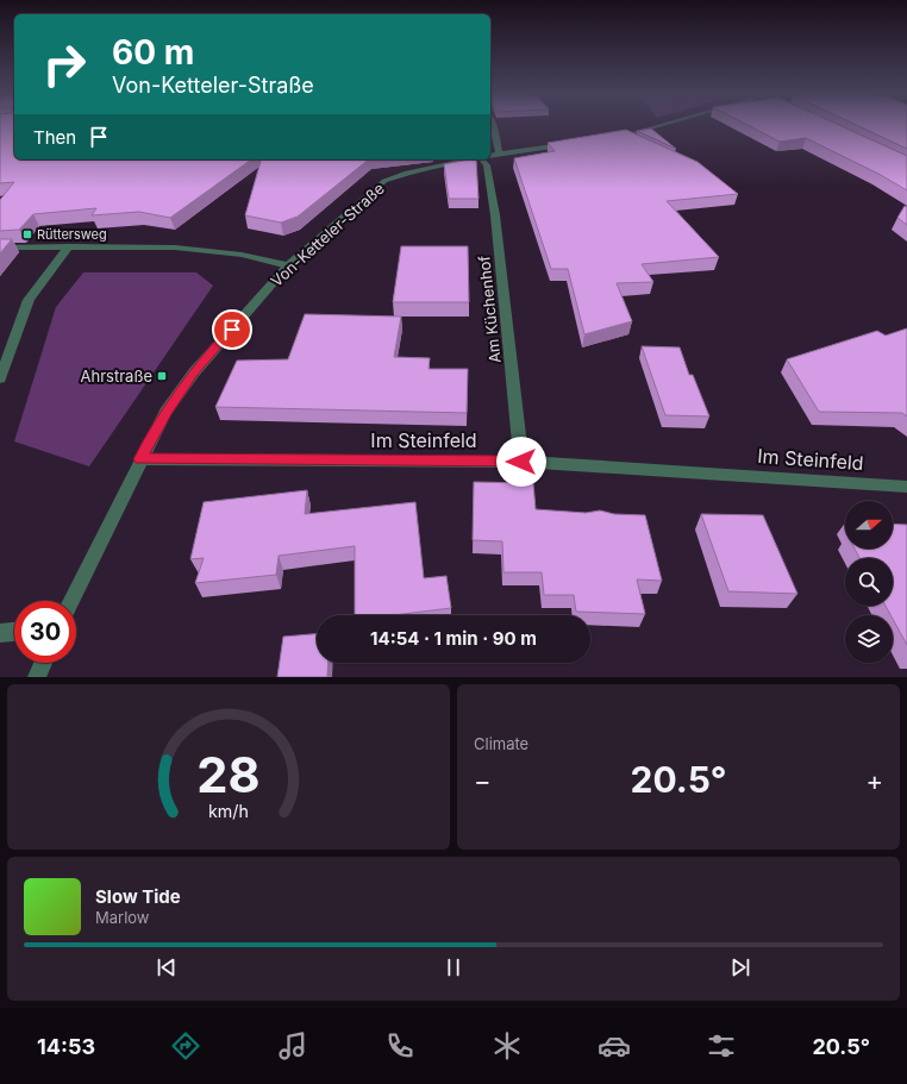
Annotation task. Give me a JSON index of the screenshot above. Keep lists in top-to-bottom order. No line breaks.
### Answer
{"streets":{"street":["Von-Ketteler-Straße","Am Küchenhof","Im Steinfeld"]},"crossings":[["Von-Ketteler-Straße","Im Steinfeld"],["Am Küchenhof","Im Steinfeld"]],"places":{"transit":["Rüttersweg","Ahrstraße"]},"north":"right","page":{"turn":["60 m","Von-Ketteler-Straße"],"then":"Then","limit":"30","trip":"14:54 · 1 min · 90 m","tile":"Climate","heat":["−","20.5°","+"],"song":["Slow Tide","Marlow"],"tabs":["14:53","20.5°"],"gauge":["28","km/h"]}}
